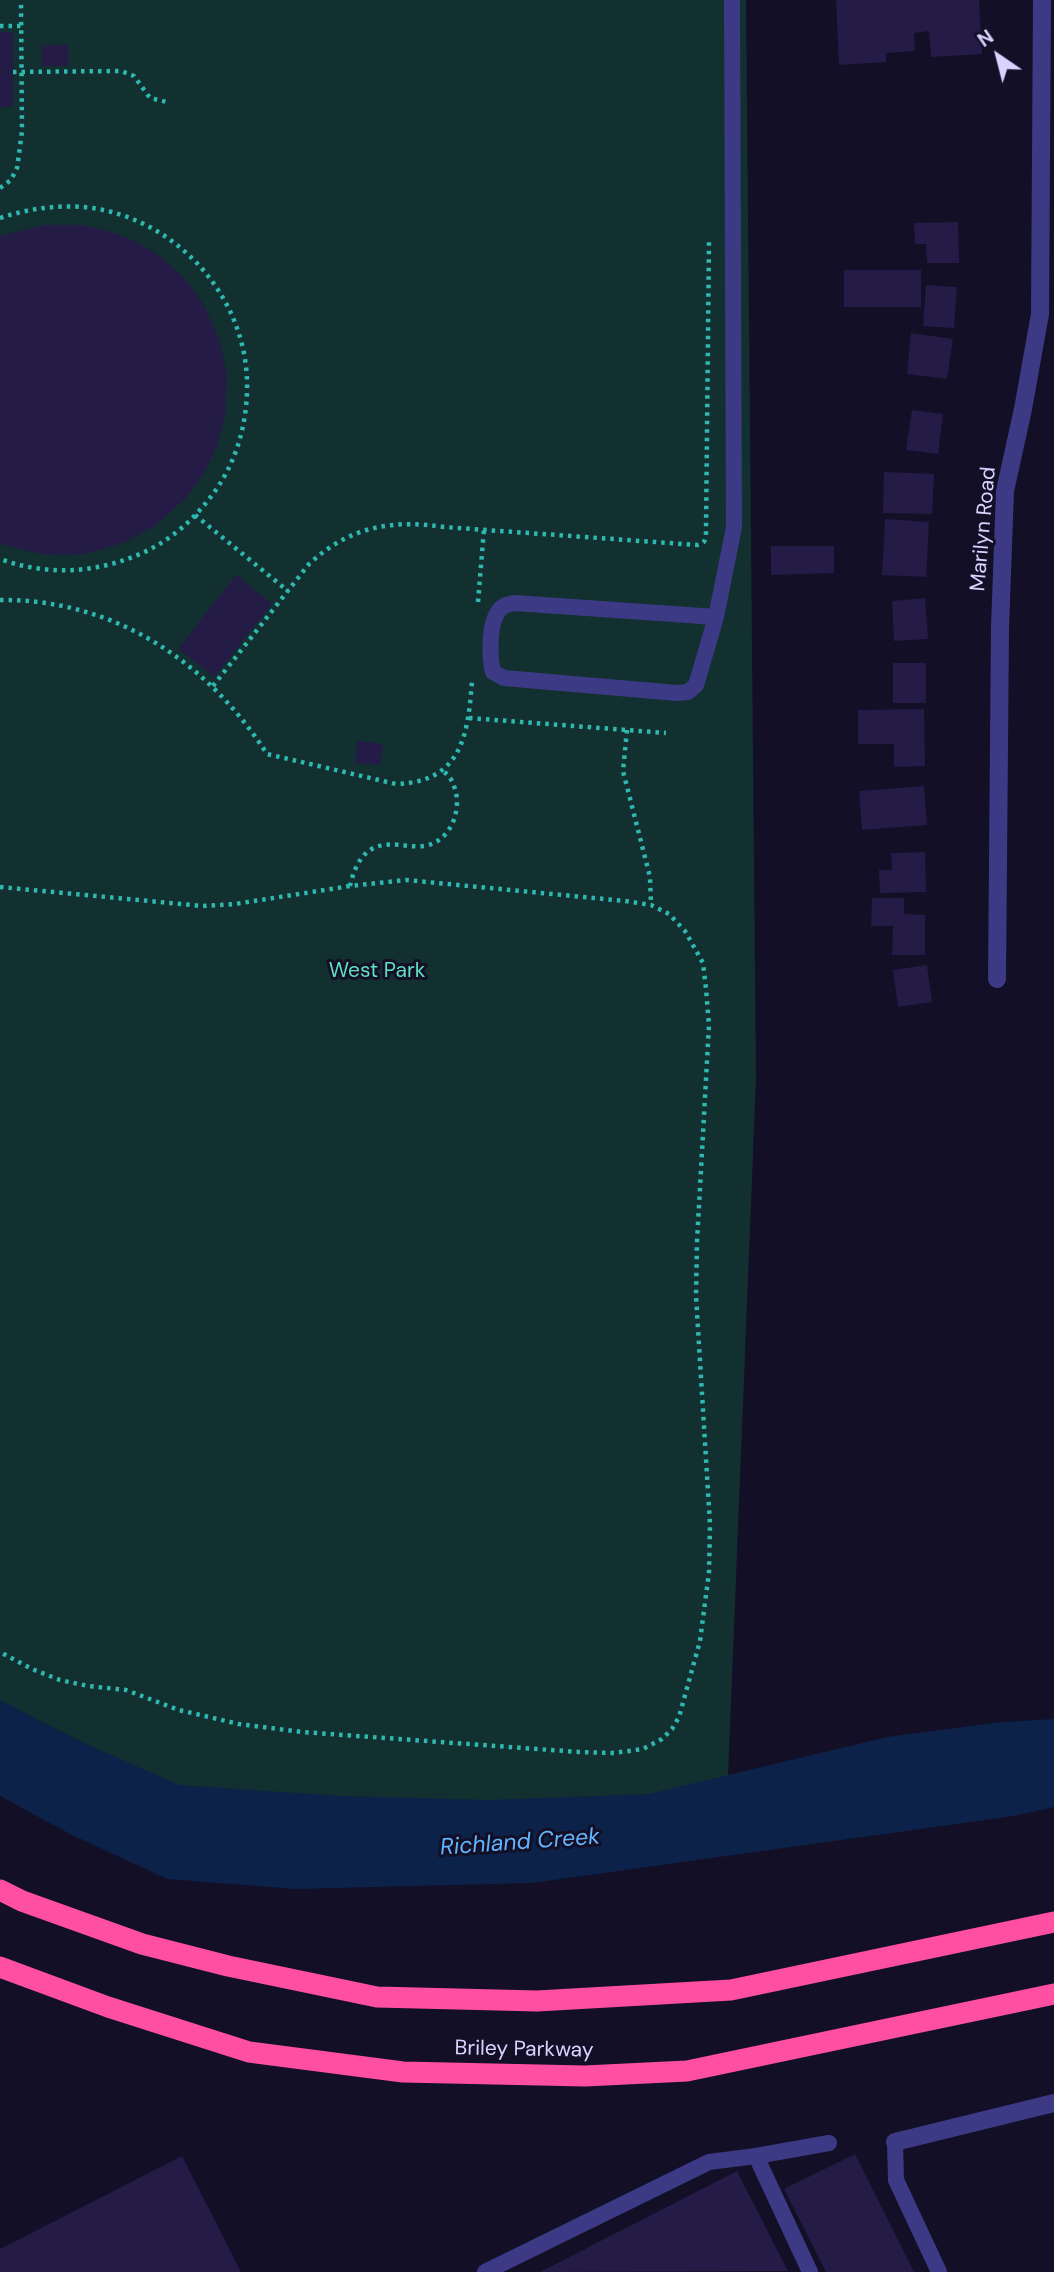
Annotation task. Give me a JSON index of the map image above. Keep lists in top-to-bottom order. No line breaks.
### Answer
{"streets":{"highway":["Briley Parkway"],"street":["Marilyn Road"]},"water":["Richland Creek"],"parks":["West Park"],"north":"top left"}
